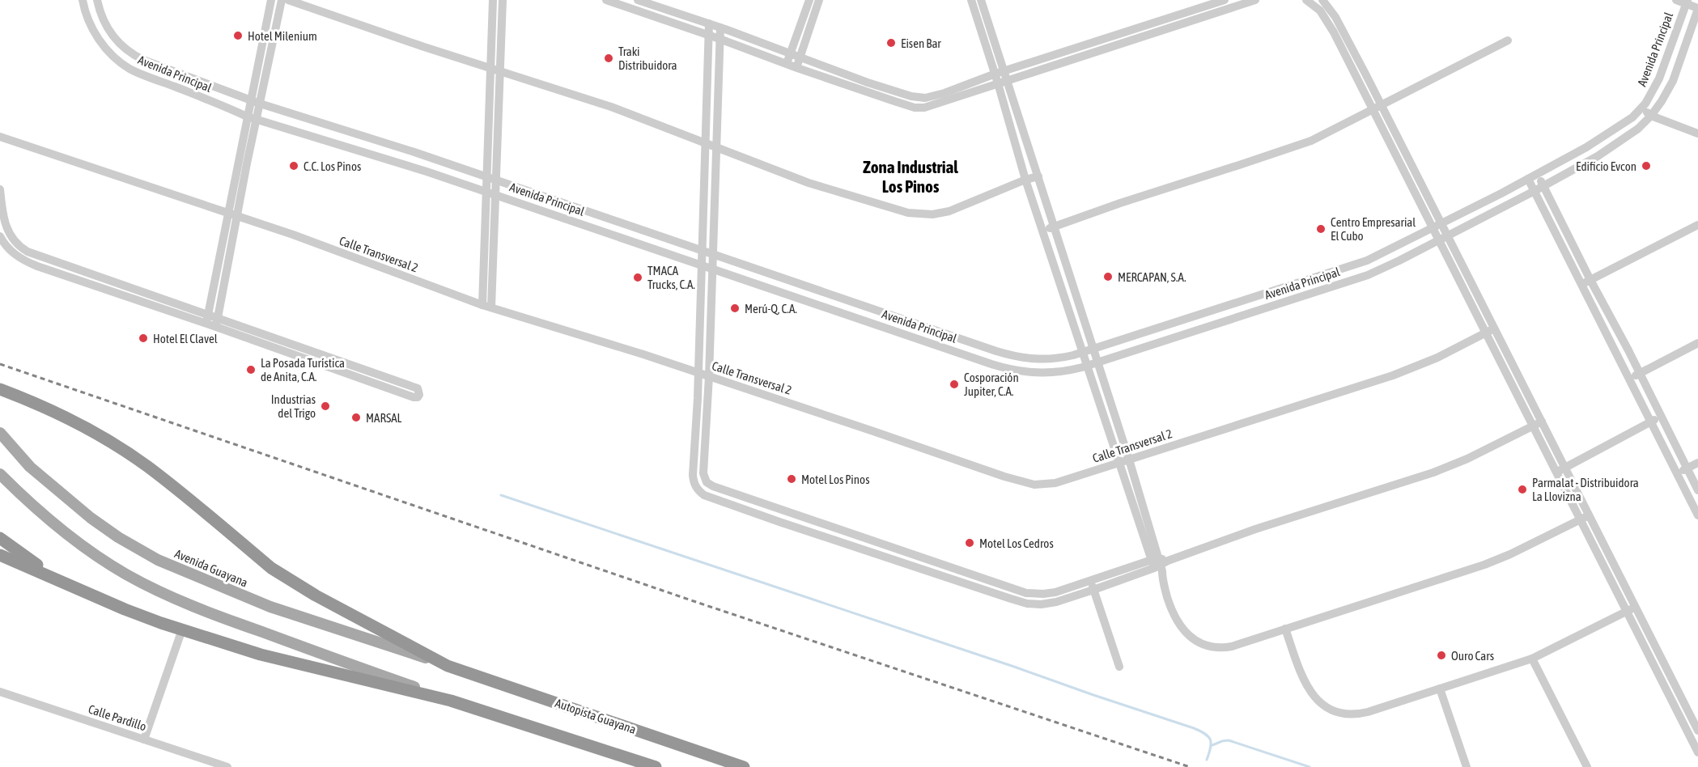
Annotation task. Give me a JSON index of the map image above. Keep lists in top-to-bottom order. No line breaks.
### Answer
{"streets":{"highway":["Autopista Guayana"],"main road":["Avenida Guayana"],"street":["Avenida Principal","Calle Transversal 2","Calle Pardillo"]},"crossings":[["Avenida Guayana","Autopista Guayana"]],"districts":["Zona Industrial Los Pinos"],"places":["Hotel Milenium","Eisen Bar","Traki Distribuidora","C.C. Los Pinos","Edificio Evcon","Centro Empresarial El Cubo","MERCAPAN, S.A.","TMACA Trucks, C.A.","Merú-Q, C.A.","Hotel El Clavel","La Posada Turística de Anita, C.A.","Cosporación Jupiter, C.A.","Industrias del Trigo","MARSAL","Motel Los Pinos","Parmalat - Distribuidora La Llovizna","Motel Los Cedros","Ouro Cars"]}
